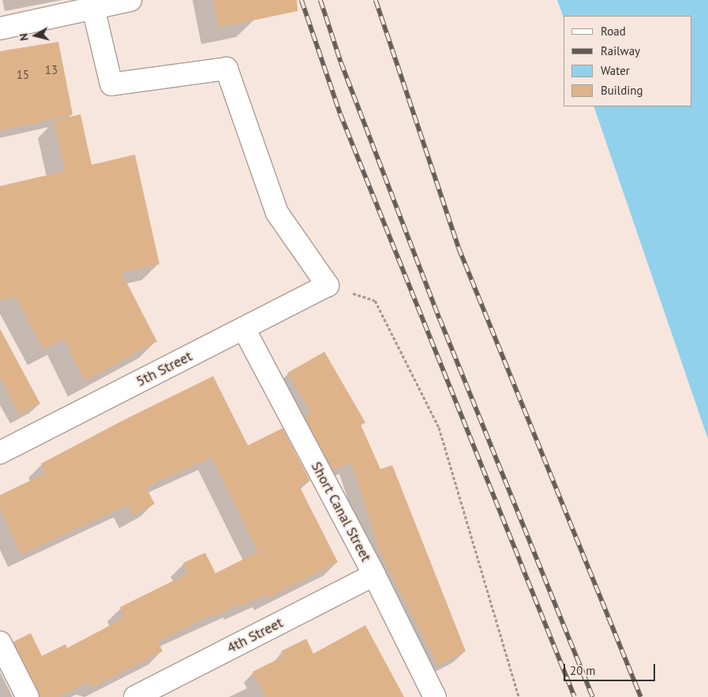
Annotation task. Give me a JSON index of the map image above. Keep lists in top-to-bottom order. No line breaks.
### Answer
{"streets":{"street":["5th Street","Short Canal Street","4th Street"]},"crossings":[["5th Street","Short Canal Street"],["Short Canal Street","4th Street"]],"house_numbers":["13","15"],"legend":["Road","Railway","Water","Building"],"scale_bar":"20 m","north":"left"}
